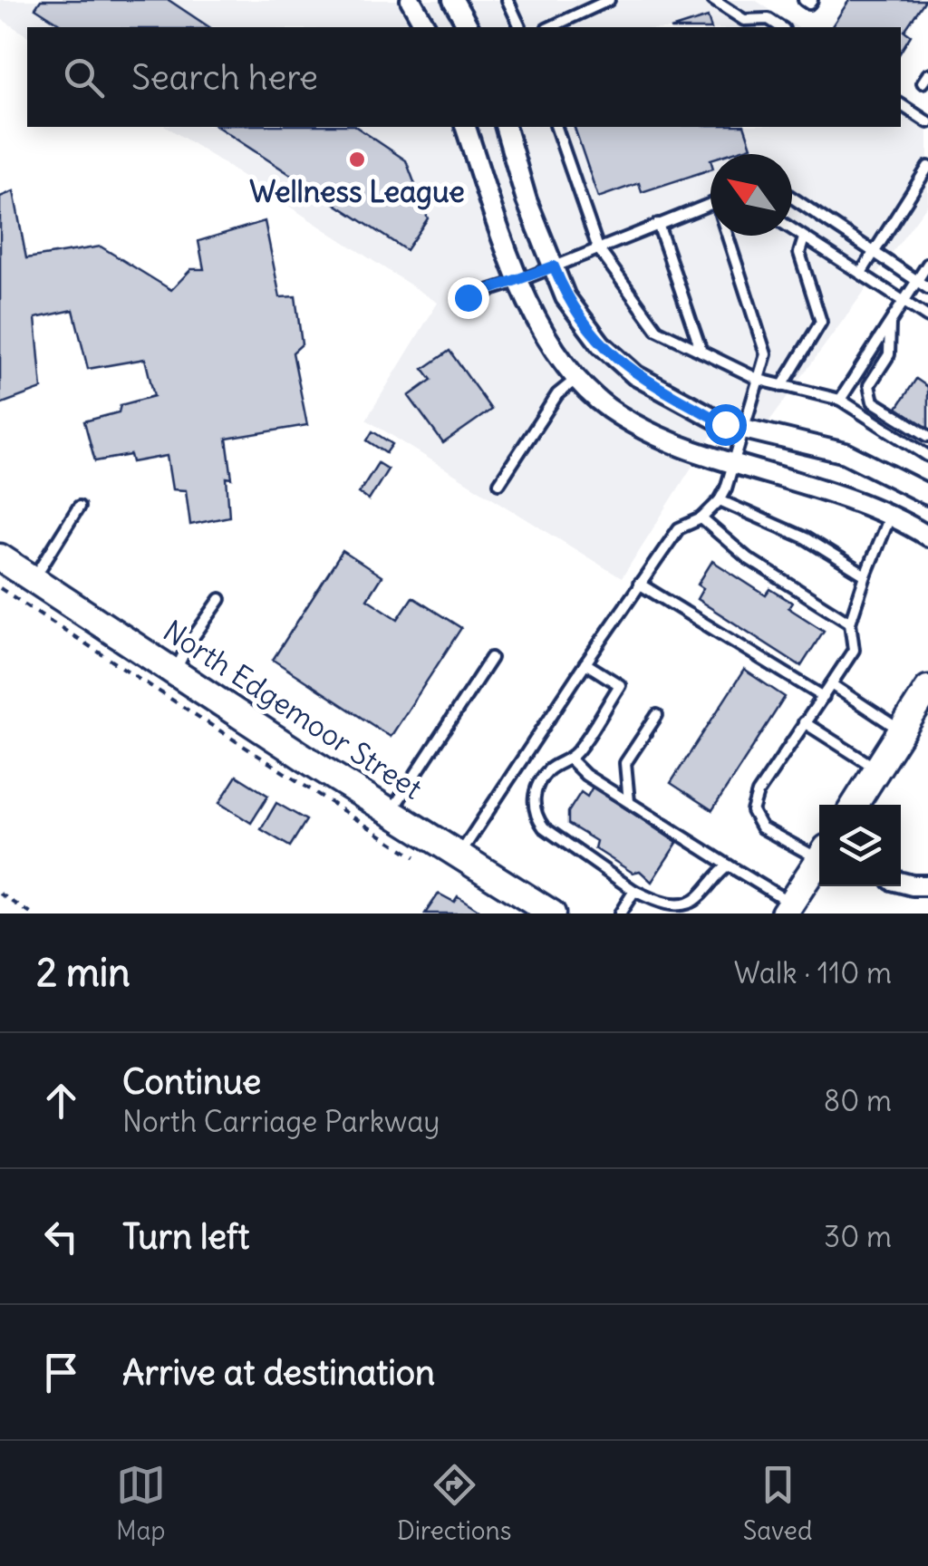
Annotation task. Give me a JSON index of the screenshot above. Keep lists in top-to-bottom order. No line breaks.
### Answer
{"streets":{"street":["North Edgemoor Street"]},"places":["Wellness League"],"north":"top left","page":{"search":"Search here","heading":["2 min","Walk · 110 m"],"list":[["Continue","North Carriage Parkway","80 m"],["Turn left","30 m"],"Arrive at destination"],"nav":["Map","Directions","Saved"]}}
